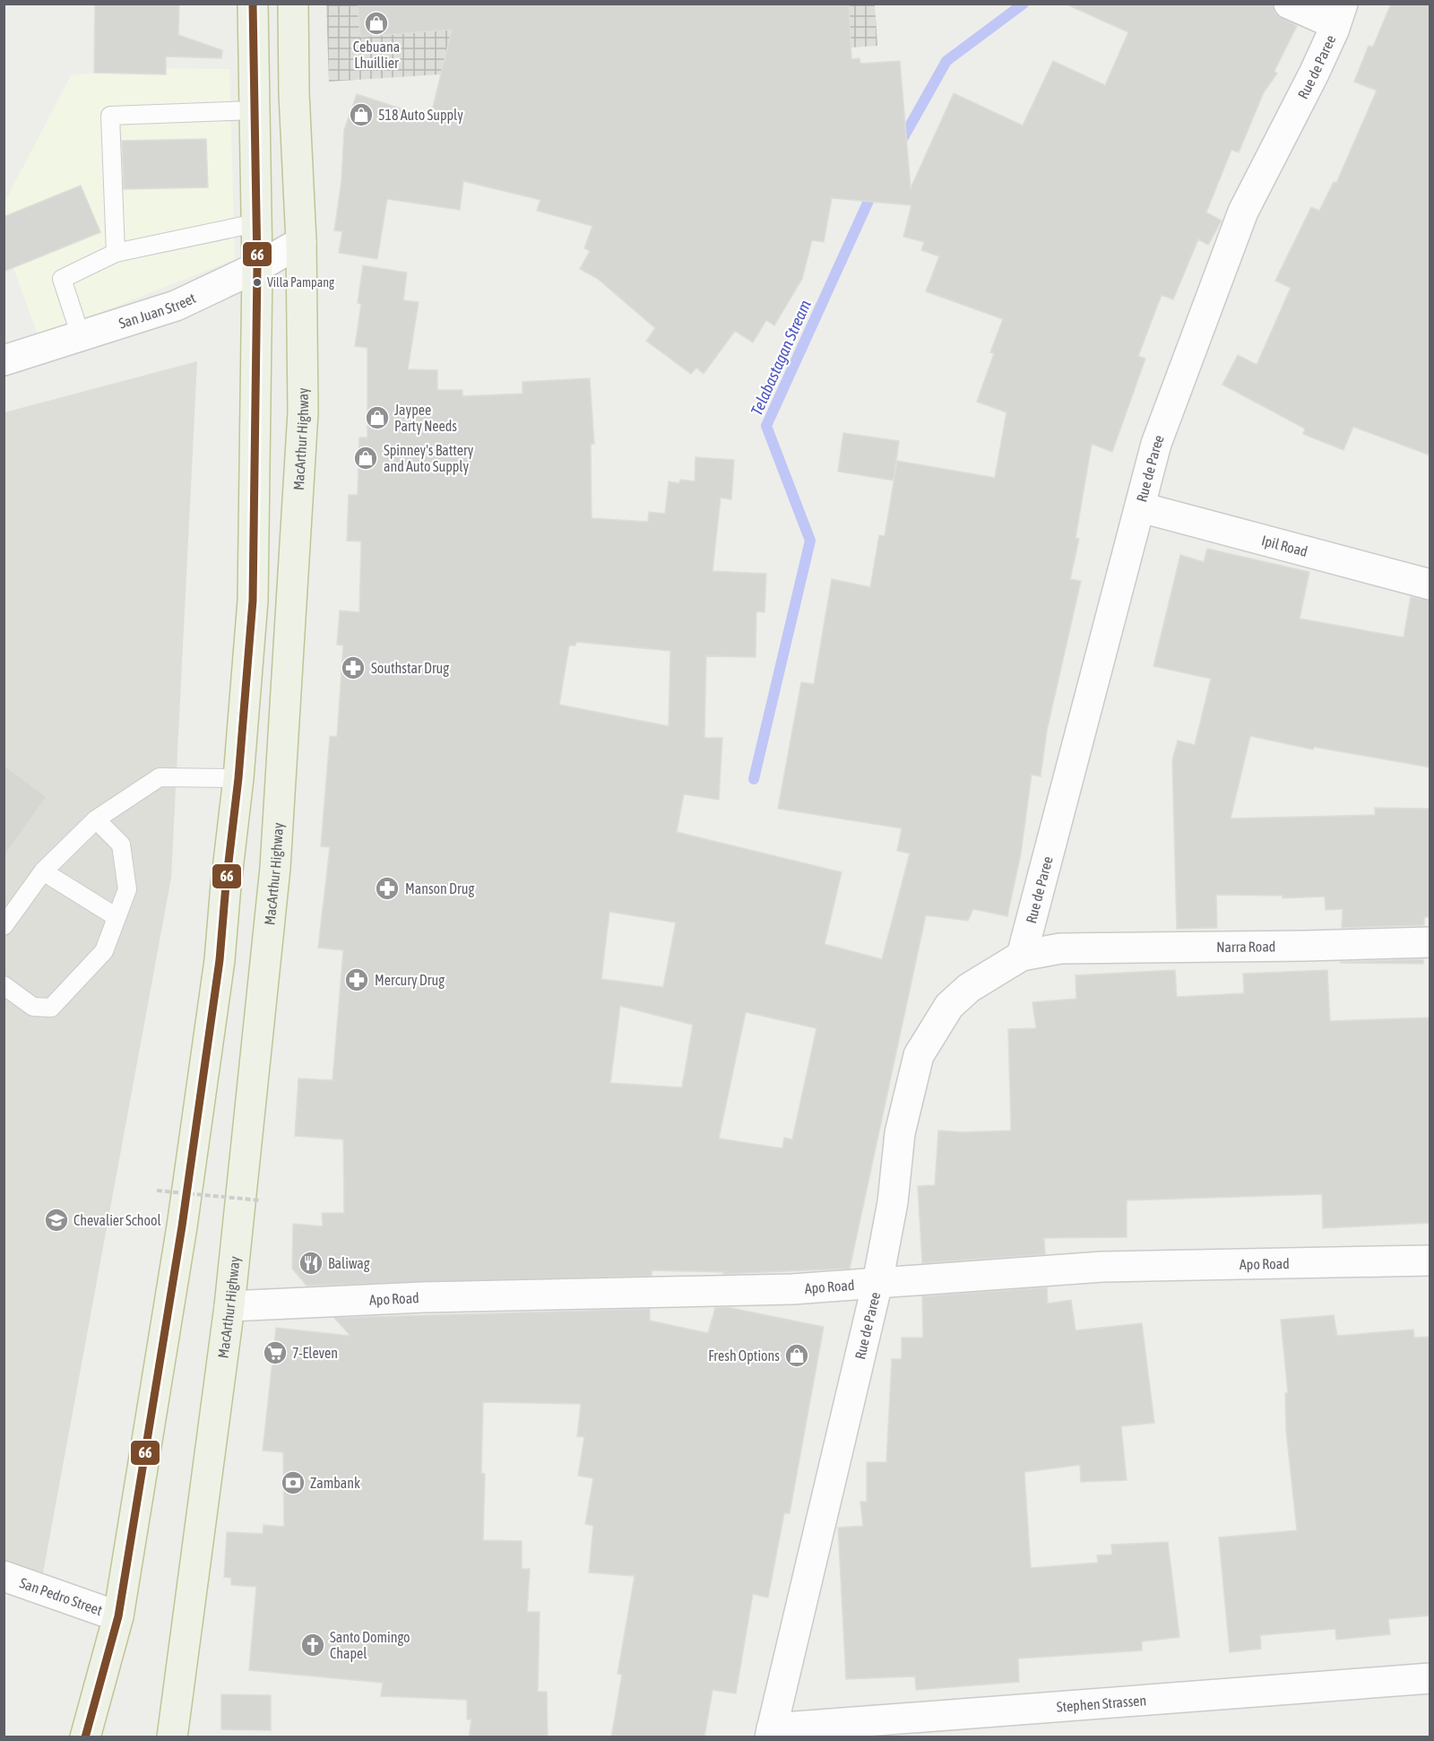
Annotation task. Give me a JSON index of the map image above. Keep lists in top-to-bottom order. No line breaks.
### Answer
{"streets":{"highway":["MacArthur Highway"],"street":["Rue de Paree","San Juan Street","Ipil Road","Narra Road","Apo Road","San Pedro Street","Stephen Strassen"]},"crossings":[["Rue de Paree","Ipil Road"],["Rue de Paree","Narra Road"],["Rue de Paree","Apo Road"],["Rue de Paree","Stephen Strassen"],["San Juan Street","MacArthur Highway"],["MacArthur Highway","Apo Road"]],"water":["Telabastagan Stream"],"places":{"shop":["Cebuana Lhuillier","518 Auto Supply","Jaypee Party Needs","Spinney's Battery and Auto Supply","Fresh Options"],"other":["Villa Pampang"],"pharmacy":["Southstar Drug","Manson Drug","Mercury Drug"],"school or university":["Chevalier School"],"restaurant":["Baliwag"],"supermarket":["7-Eleven"],"bank":["Zambank"],"church":["Santo Domingo Chapel"]},"lines":["transit line 66"]}
